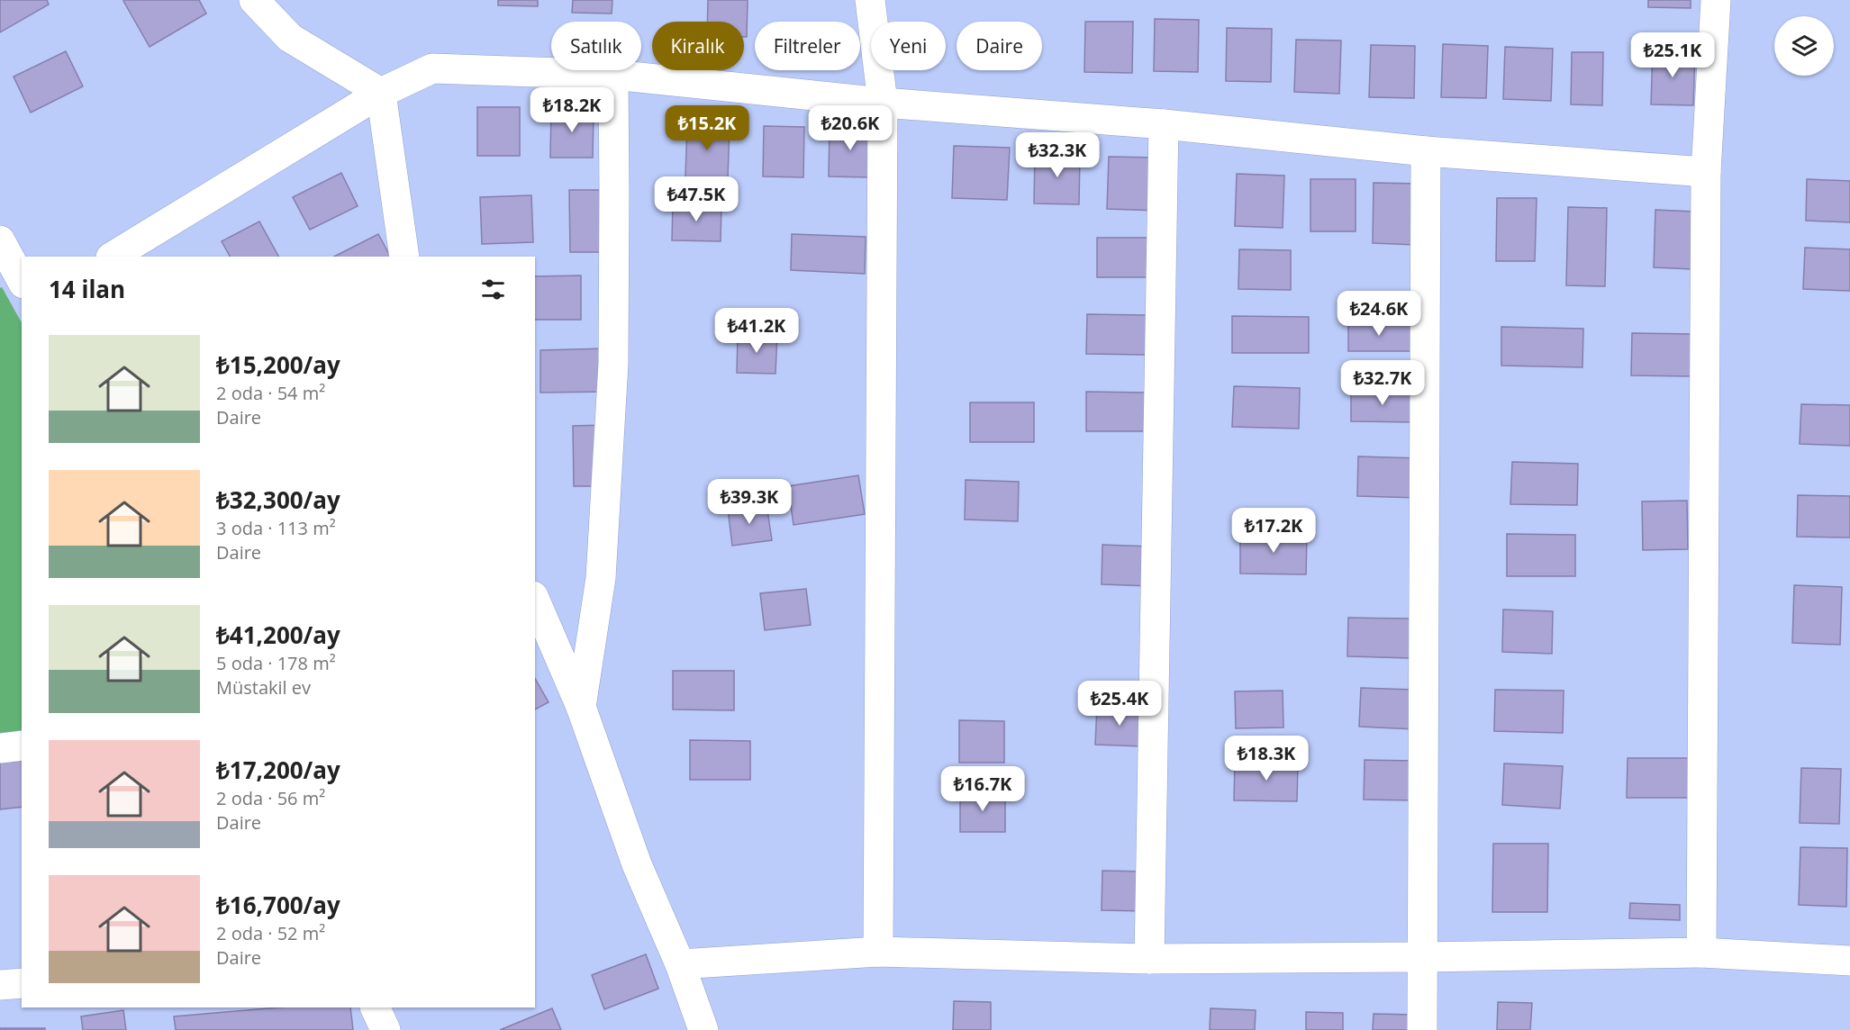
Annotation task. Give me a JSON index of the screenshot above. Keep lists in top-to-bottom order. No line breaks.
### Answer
{"page":{"chip":["Satılık","Kiralık","Filtreler","Yeni","Daire"],"price":["₺25.1K","₺18.2K","₺15.2K","₺20.6K","₺32.3K","₺47.5K","₺24.6K","₺41.2K","₺32.7K","₺39.3K","₺17.2K","₺25.4K","₺18.3K","₺16.7K"],"heading":"14 ilan","list":[{"name":"₺15,200/ay","note":"2 oda · 54 m² · Daire"},{"name":"₺32,300/ay","note":"3 oda · 113 m² · Daire"},{"name":"₺41,200/ay","note":"5 oda · 178 m² · Müstakil ev"},{"name":"₺17,200/ay","note":"2 oda · 56 m² · Daire"},{"name":"₺16,700/ay","note":"2 oda · 52 m² · Daire"}]}}
